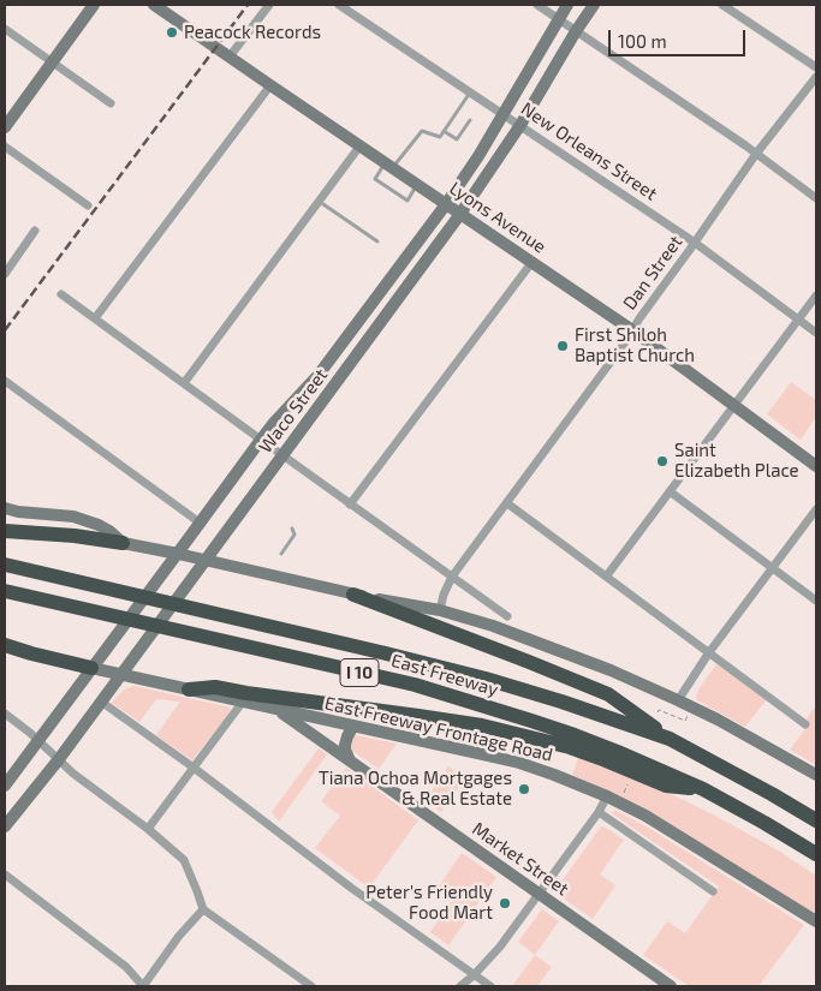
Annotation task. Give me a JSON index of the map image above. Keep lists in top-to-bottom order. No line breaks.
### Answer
{"streets":{"highway":["I 10","East Freeway"],"main road":["Lyons Avenue","Waco Street","East Freeway Frontage Road","Market Street"],"street":["New Orleans Street","Dan Street"]},"crossings":[["New Orleans Street","Dan Street"],["New Orleans Street","Waco Street"],["Lyons Avenue","Dan Street"],["Lyons Avenue","Waco Street"],["Waco Street","East Freeway Frontage Road"],["East Freeway Frontage Road","Market Street"]],"places":["Peacock Records","First Shiloh Baptist Church","Saint Elizabeth Place","Tiana Ochoa Mortgages & Real Estate","Peter's Friendly Food Mart"],"scale_bar":"100 m"}
